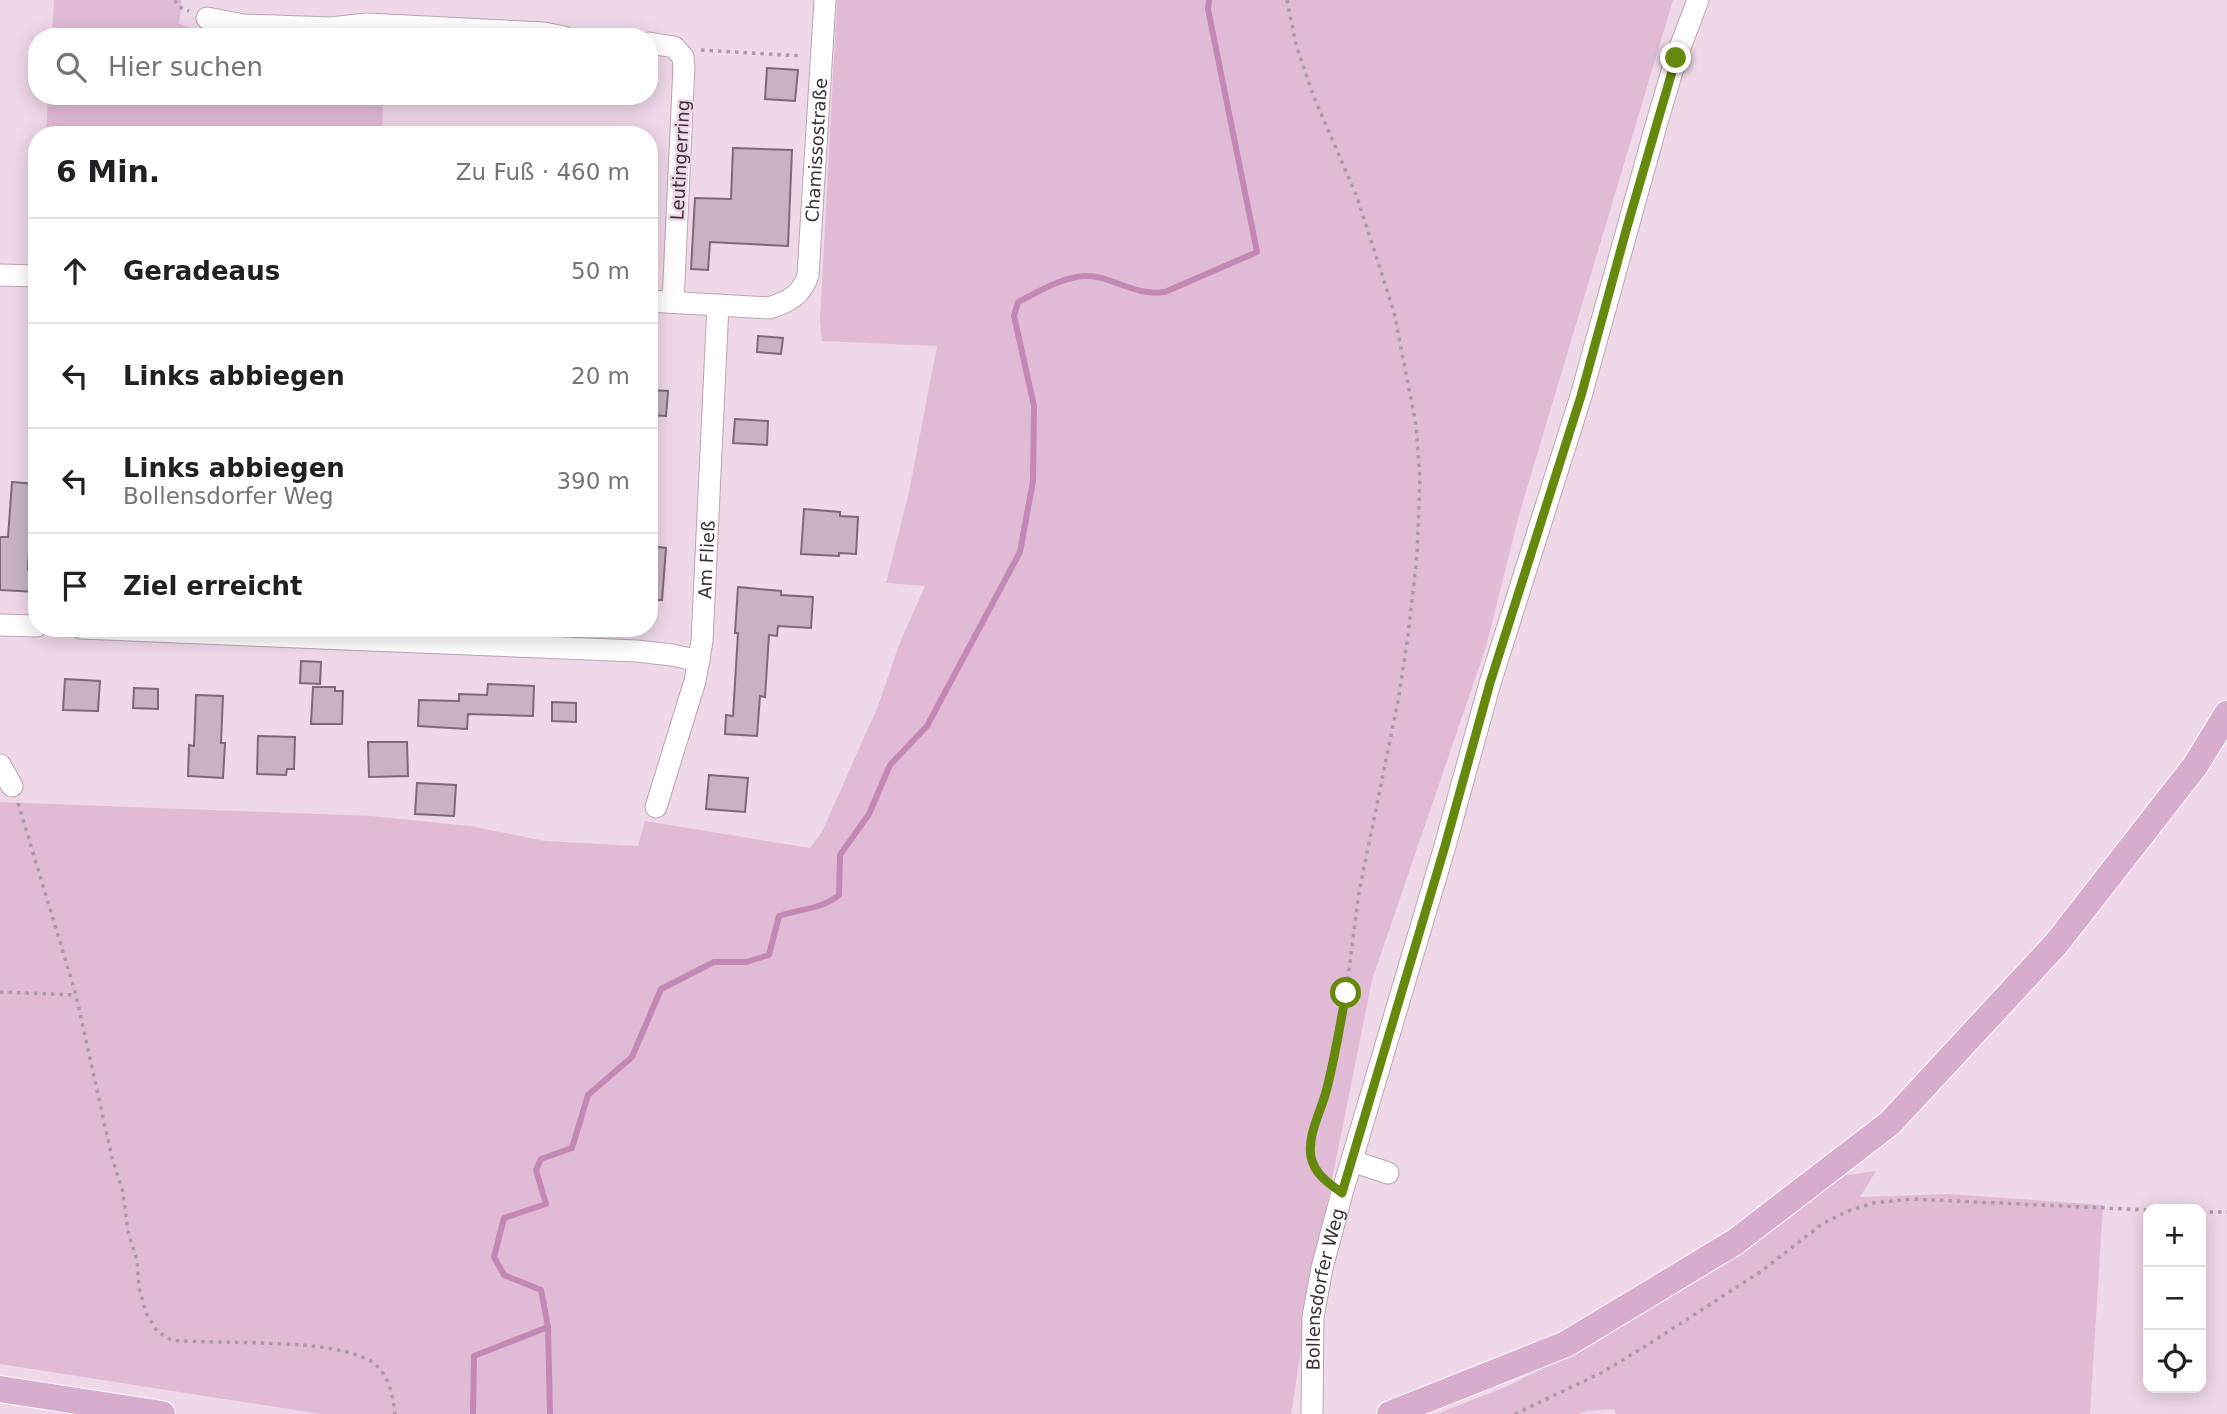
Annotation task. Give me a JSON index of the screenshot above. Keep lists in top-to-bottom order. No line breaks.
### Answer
{"streets":{"street":["Chamissostraße","Leutingerring","Am Fließ","Bollensdorfer Weg"]},"crossings":[["Chamissostraße","Am Fließ"]],"page":{"search":"Hier suchen","heading":["6 Min.","Zu Fuß · 460 m"],"list":[["Geradeaus","50 m"],["Links abbiegen","20 m"],["Links abbiegen","Bollensdorfer Weg","390 m"],"Ziel erreicht"],"map_buttons":["+","−"]}}
